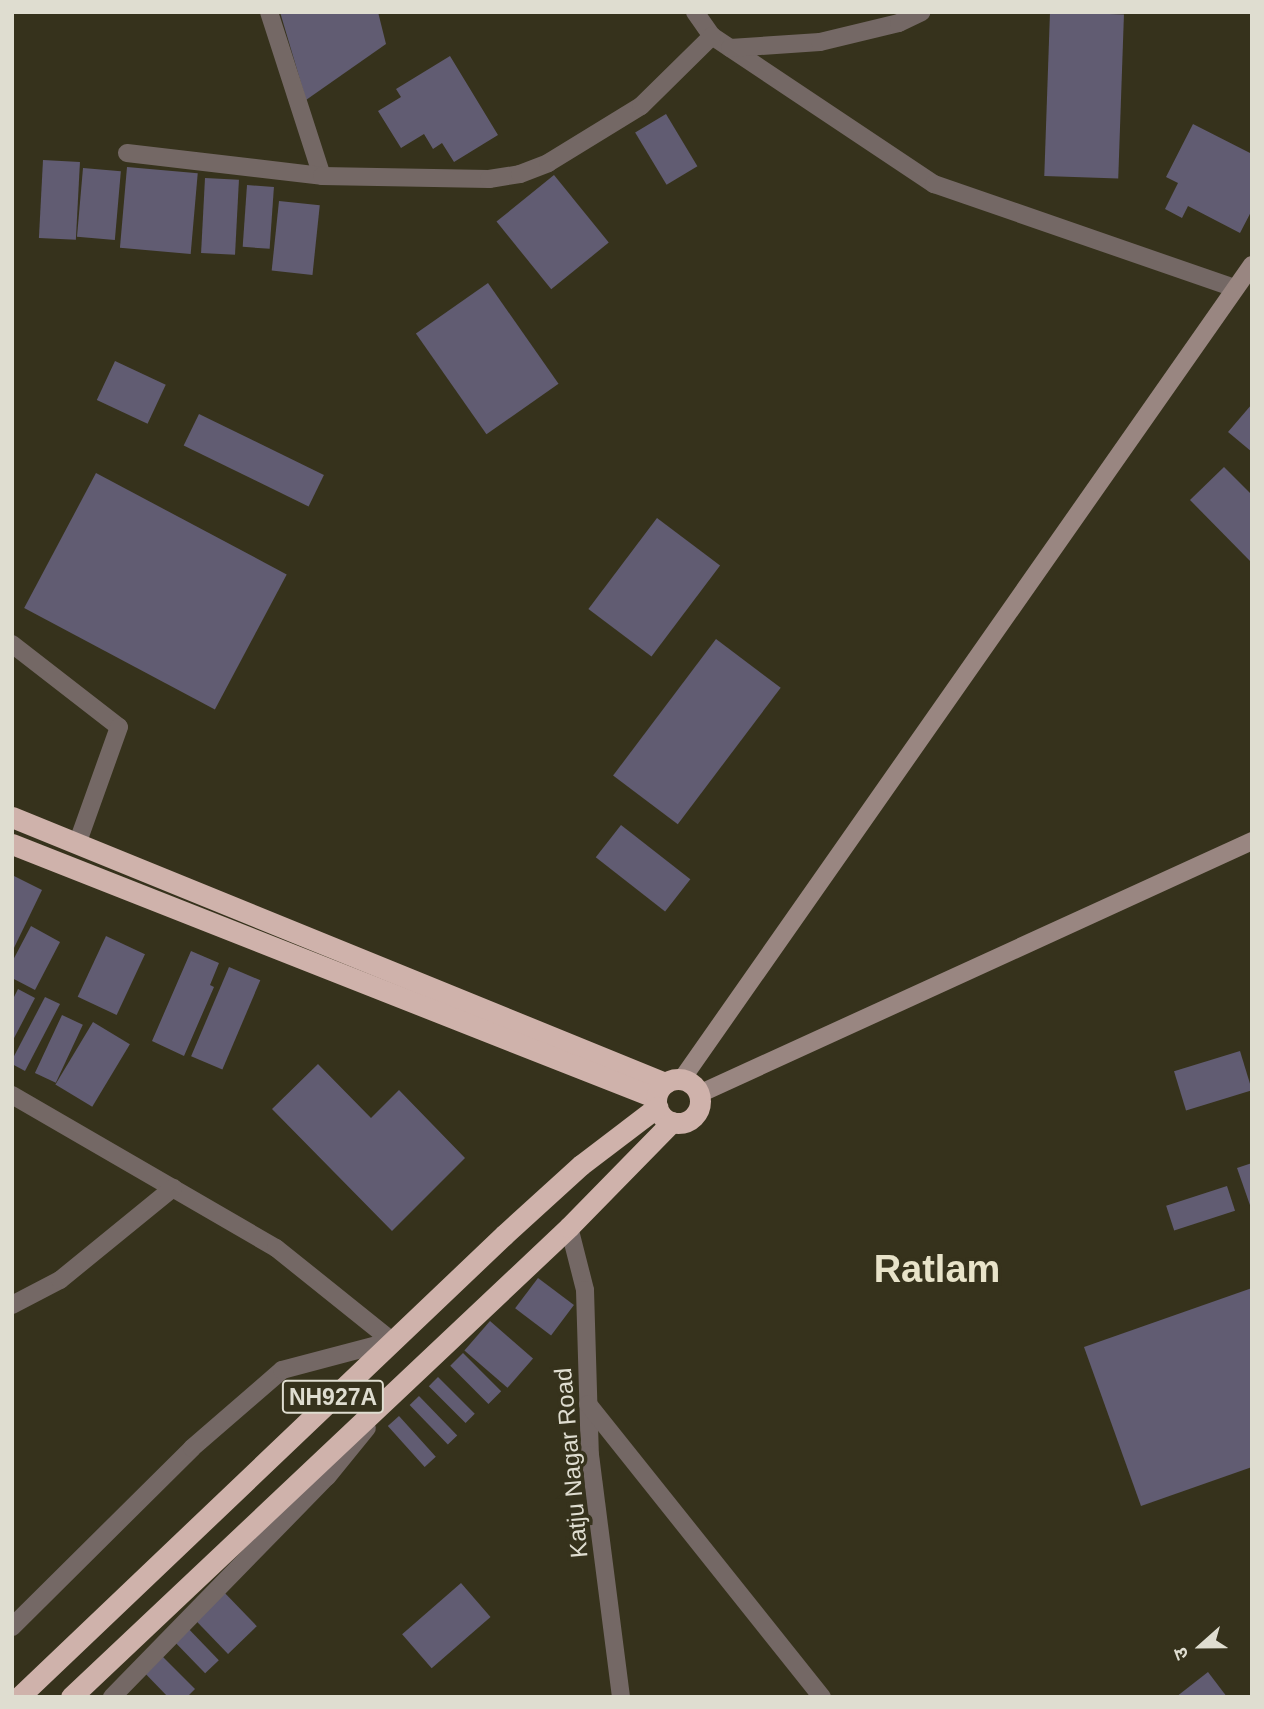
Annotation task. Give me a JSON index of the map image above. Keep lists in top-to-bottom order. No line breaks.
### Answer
{"streets":{"highway":["NH927A"],"street":["Katju Nagar Road"]},"crossings":[["NH927A","Katju Nagar Road"]],"districts":["Ratlam"],"north":"left"}
